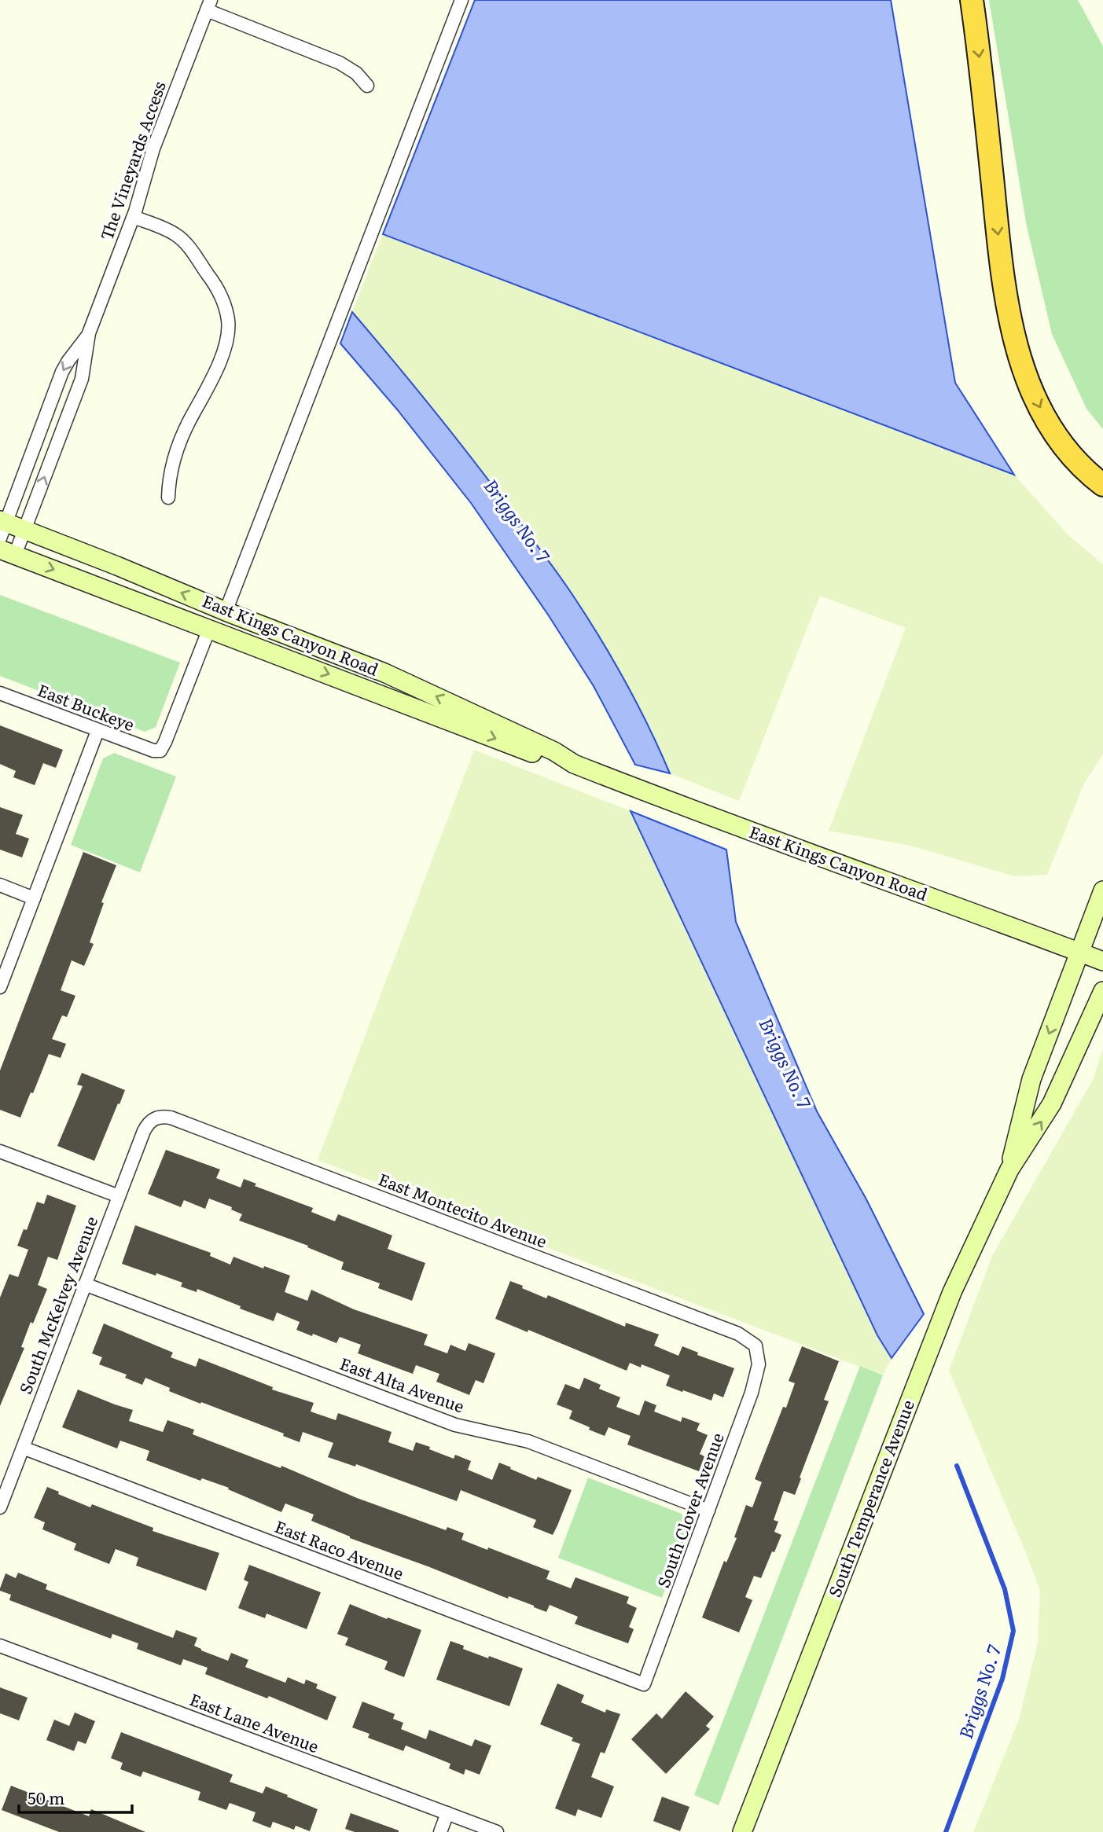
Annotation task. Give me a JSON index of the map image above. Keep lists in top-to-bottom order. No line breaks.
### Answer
{"streets":{"main road":["East Kings Canyon Road","South Temperance Avenue"],"street":["The Vineyards Access","East Buckeye","East Montecito Avenue","South McKelvey Avenue","East Alta Avenue","South Clover Avenue","East Raco Avenue","East Lane Avenue"]},"crossings":[["The Vineyards Access","East Kings Canyon Road"],["East Kings Canyon Road","East Buckeye"],["East Kings Canyon Road","South Temperance Avenue"],["East Montecito Avenue","South McKelvey Avenue"],["East Montecito Avenue","South Clover Avenue"],["South McKelvey Avenue","East Alta Avenue"],["South McKelvey Avenue","East Raco Avenue"],["East Alta Avenue","South Clover Avenue"],["South Clover Avenue","East Raco Avenue"]],"water":["Briggs No. 7"],"scale_bar":"50 m"}
